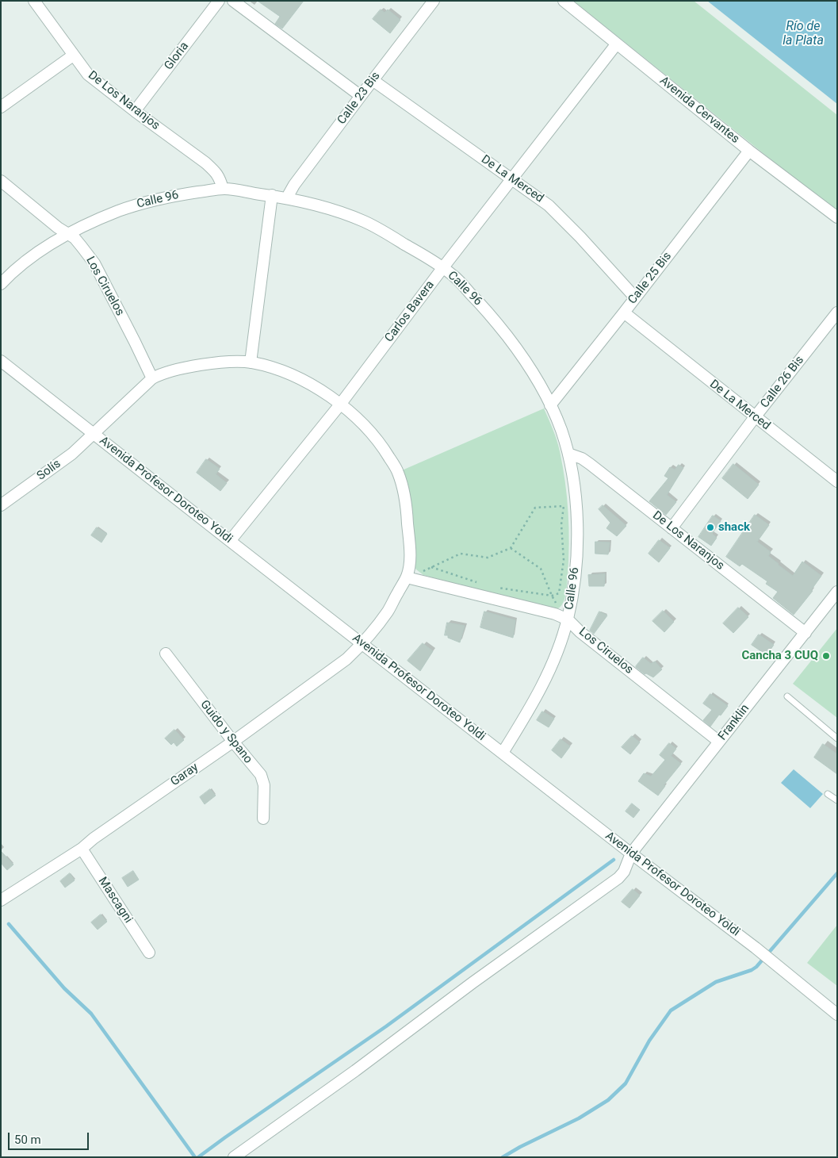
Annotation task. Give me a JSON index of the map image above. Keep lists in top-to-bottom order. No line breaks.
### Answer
{"streets":{"street":["Gloria","Calle 23 Bis","De Los Naranjos","Avenida Cervantes","De La Merced","Calle 96","Calle 25 Bis","Los Ciruelos","Carlos Bavera","Calle 26 Bis","Solís","Avenida Profesor Doroteo Yoldi","Franklin","Guido y Spano","Garay","Mascagni"]},"crossings":[["Gloria","De Los Naranjos"],["Calle 23 Bis","De La Merced"],["Calle 23 Bis","Calle 96"],["De Los Naranjos","Calle 96"],["De Los Naranjos","Calle 26 Bis"],["De Los Naranjos","Franklin"],["Avenida Cervantes","Calle 25 Bis"],["Avenida Cervantes","Carlos Bavera"],["De La Merced","Calle 25 Bis"],["De La Merced","Carlos Bavera"],["De La Merced","Calle 26 Bis"],["Calle 96","Calle 25 Bis"],["Calle 96","Los Ciruelos"],["Calle 96","Carlos Bavera"],["Calle 96","Avenida Profesor Doroteo Yoldi"],["Los Ciruelos","Solís"],["Los Ciruelos","Franklin"],["Los Ciruelos","Garay"],["Carlos Bavera","Avenida Profesor Doroteo Yoldi"],["Solís","Avenida Profesor Doroteo Yoldi"],["Avenida Profesor Doroteo Yoldi","Franklin"],["Avenida Profesor Doroteo Yoldi","Garay"],["Guido y Spano","Garay"],["Garay","Mascagni"]],"water":["Río de la Plata"],"places":["shack","Cancha 3 CUQ"],"scale_bar":"50 m"}
